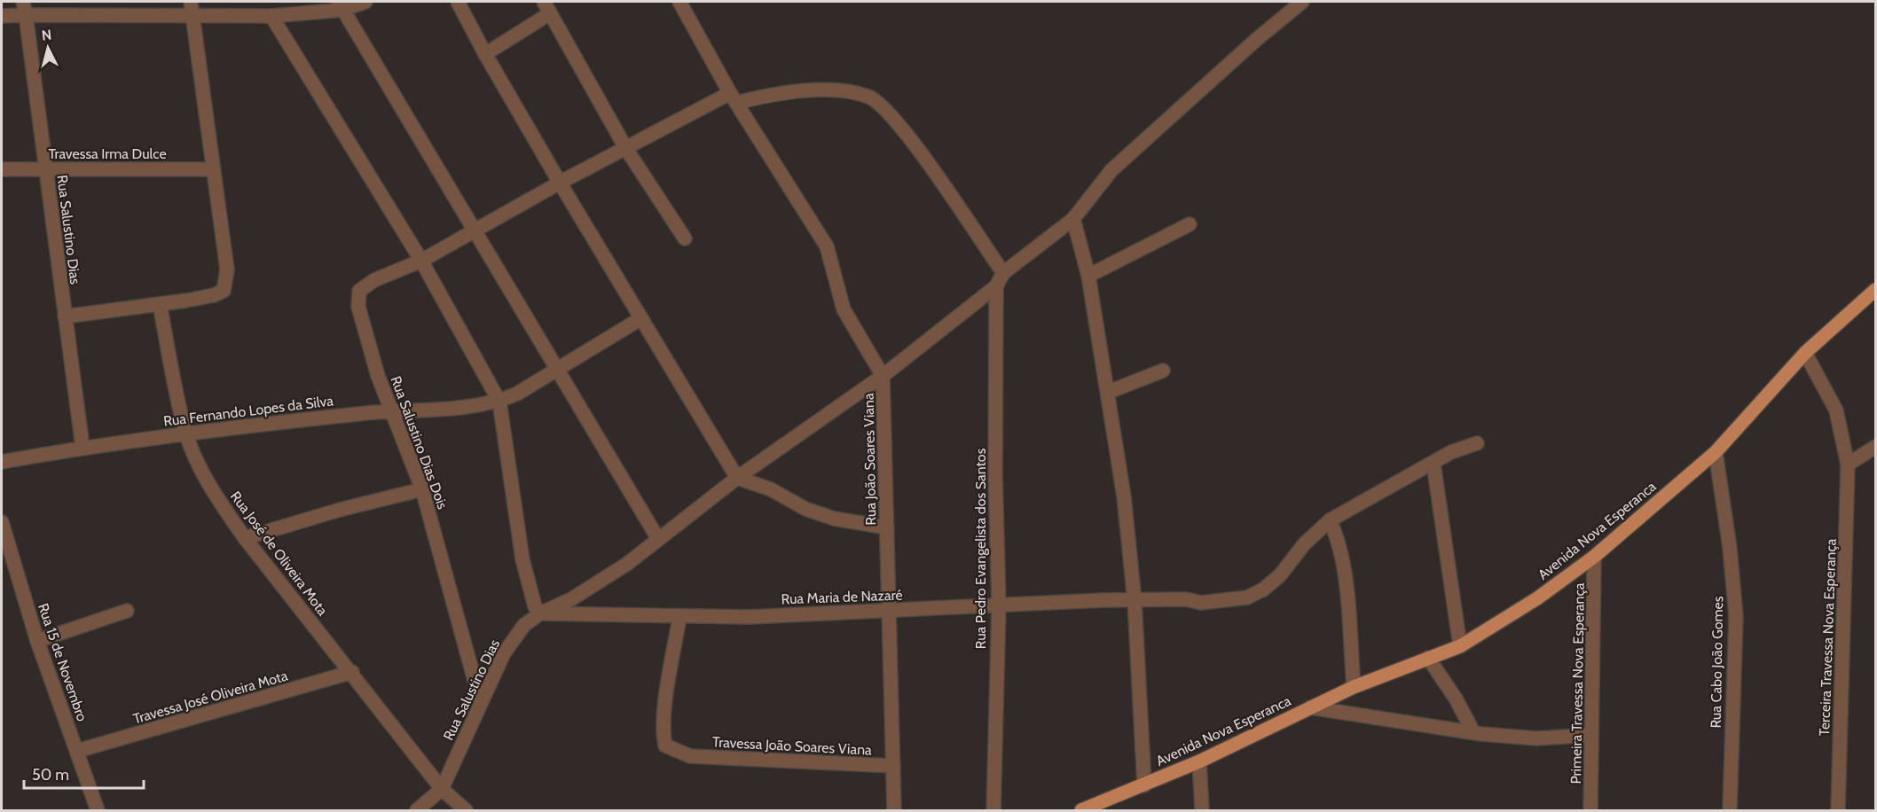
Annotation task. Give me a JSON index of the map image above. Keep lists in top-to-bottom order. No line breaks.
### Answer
{"streets":{"main road":["Avenida Nova Esperanca"],"street":["Travessa Irma Dulce","Rua Salustino Dias","Rua Fernando Lopes da Silva","Rua Salustino Dias Dois","Rua João Soares Viana","Rua Pedro Evangelista dos Santos","Rua José de Oliveira Mota","Rua Maria de Nazaré","Terceira Travessa Nova Esperança","Rua 15 de Novembro","Rua Cabo João Gomes","Primeira Travessa Nova Esperança","Travessa José Oliveira Mota","Travessa João Soares Viana"]},"crossings":[["Travessa Irma Dulce","Rua Salustino Dias"],["Rua Salustino Dias","Rua Fernando Lopes da Silva"],["Rua Salustino Dias","Rua Salustino Dias Dois"],["Rua Salustino Dias","Rua João Soares Viana"],["Rua Salustino Dias","Rua Pedro Evangelista dos Santos"],["Rua Salustino Dias","Rua José de Oliveira Mota"],["Rua Salustino Dias","Rua Maria de Nazaré"],["Rua Fernando Lopes da Silva","Rua Salustino Dias Dois"],["Rua Fernando Lopes da Silva","Rua José de Oliveira Mota"],["Rua João Soares Viana","Rua Maria de Nazaré"],["Rua João Soares Viana","Travessa João Soares Viana"],["Avenida Nova Esperanca","Terceira Travessa Nova Esperança"],["Avenida Nova Esperanca","Rua Cabo João Gomes"],["Avenida Nova Esperanca","Primeira Travessa Nova Esperança"],["Rua Pedro Evangelista dos Santos","Rua Maria de Nazaré"],["Rua José de Oliveira Mota","Travessa José Oliveira Mota"],["Rua Maria de Nazaré","Travessa João Soares Viana"],["Rua 15 de Novembro","Travessa José Oliveira Mota"]],"scale_bar":"50 m","north":"top"}
